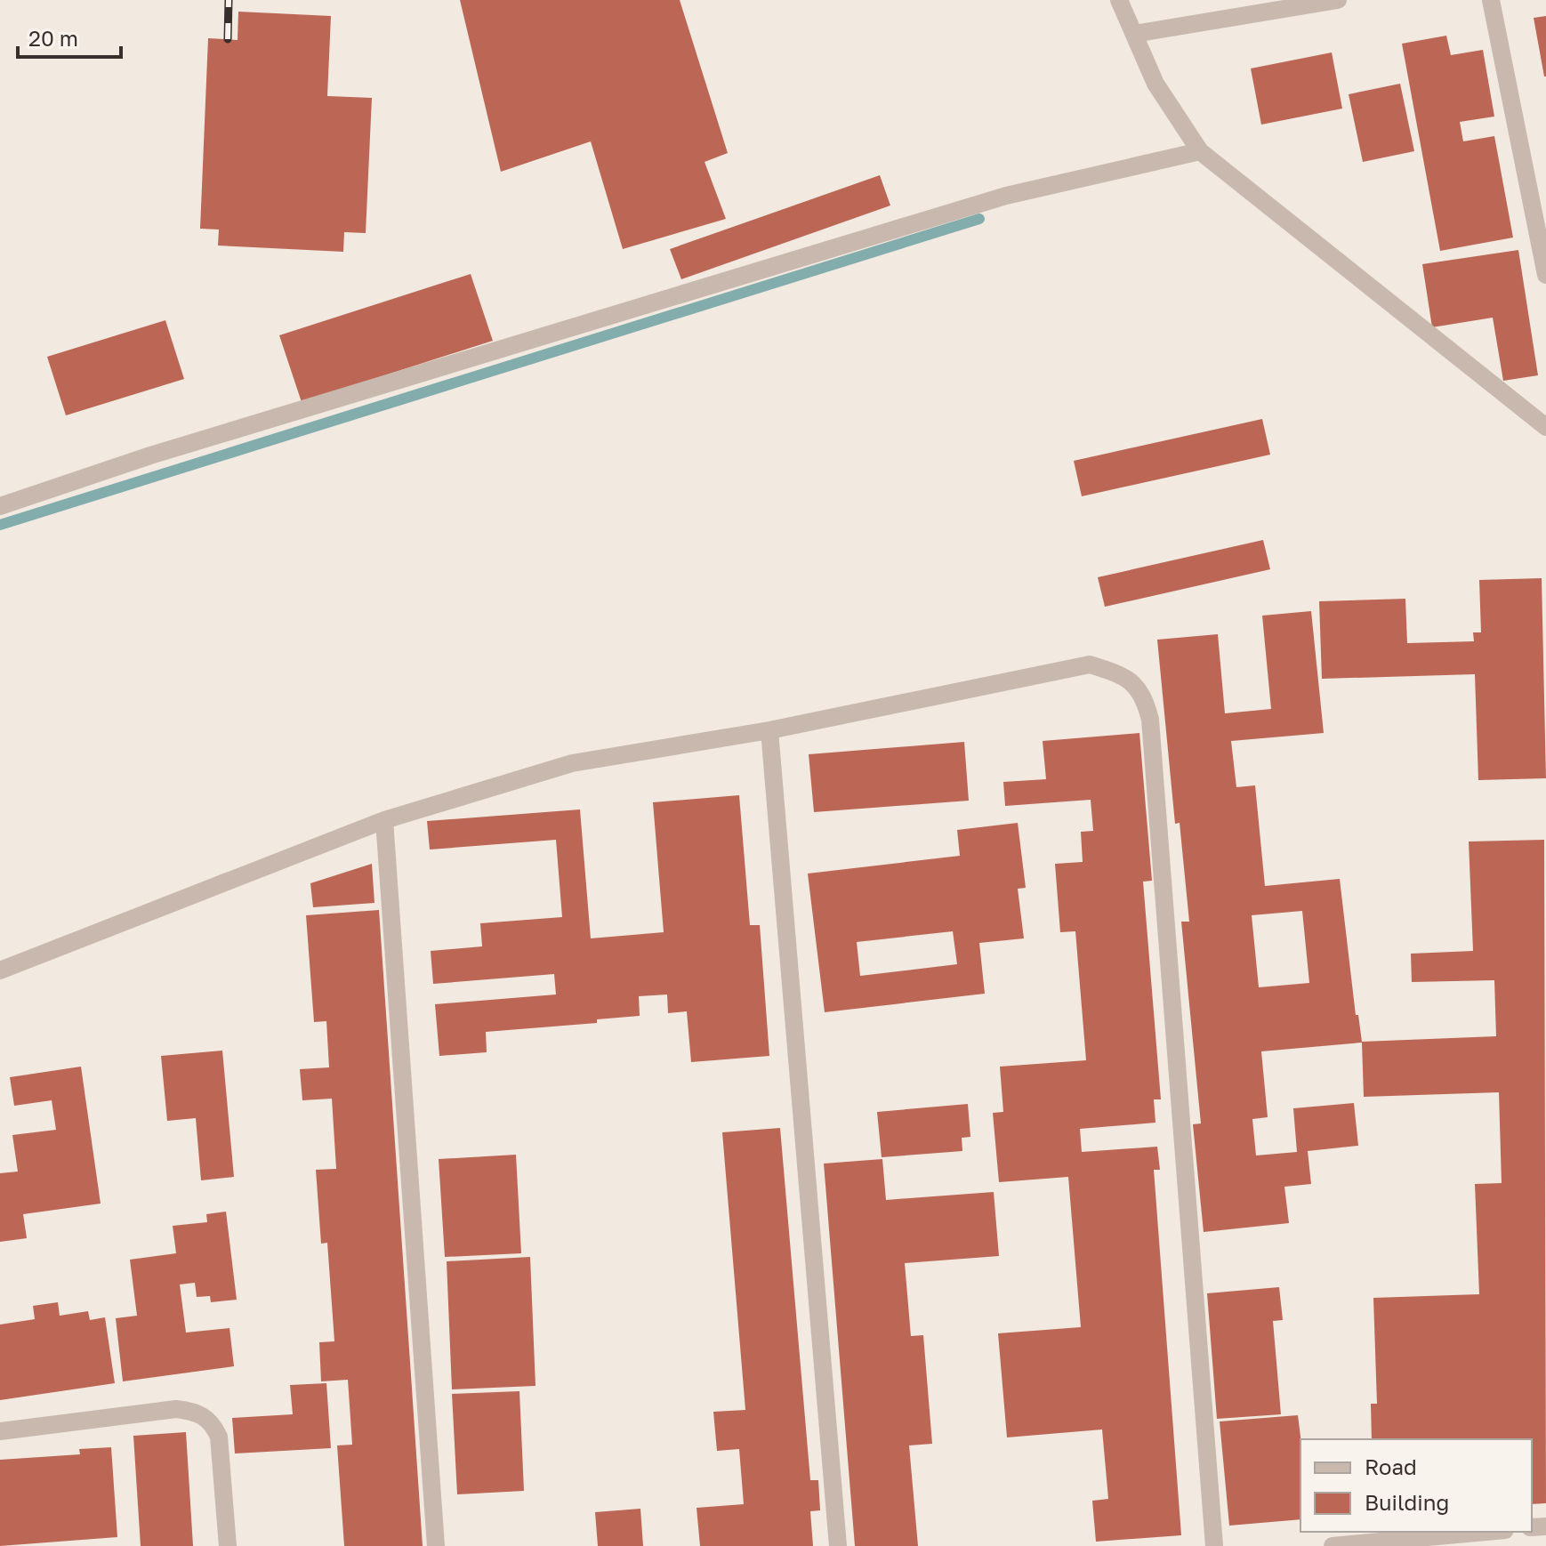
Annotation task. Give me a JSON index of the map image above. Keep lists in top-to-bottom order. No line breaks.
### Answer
{"legend":["Road","Building"],"scale_bar":"20 m"}
